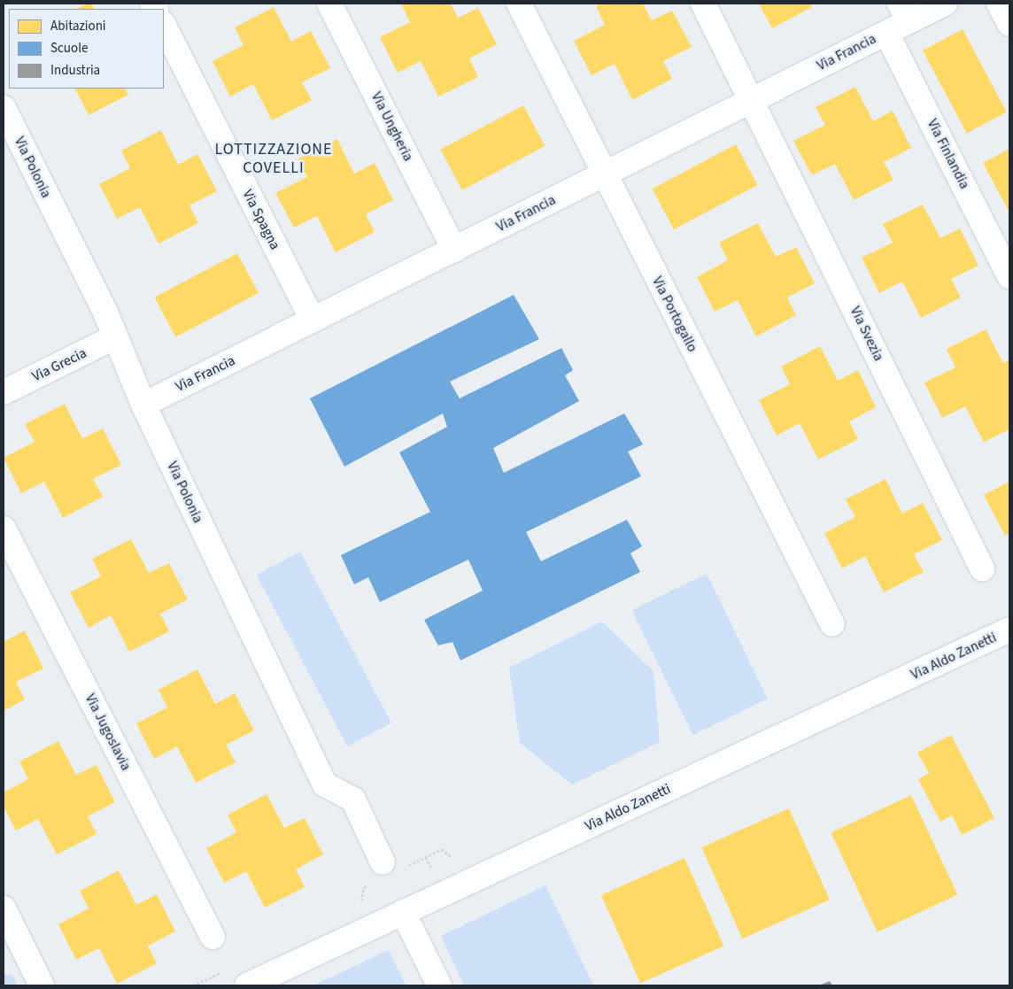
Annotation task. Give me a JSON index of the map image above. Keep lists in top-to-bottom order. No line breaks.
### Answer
{"streets":{"street":["Via Francia","Via Ungheria","Via Finlandia","Via Polonia","Via Spagna","Via Portogallo","Via Svezia","Via Grecia","Via Aldo Zanetti","Via Jugoslavia"]},"crossings":[["Via Francia","Via Ungheria"],["Via Francia","Via Finlandia"],["Via Francia","Via Polonia"],["Via Francia","Via Spagna"],["Via Francia","Via Portogallo"],["Via Francia","Via Svezia"],["Via Polonia","Via Grecia"]],"districts":["LOTTIZZAZIONE COVELLI"],"legend":["Abitazioni","Scuole","Industria"]}
